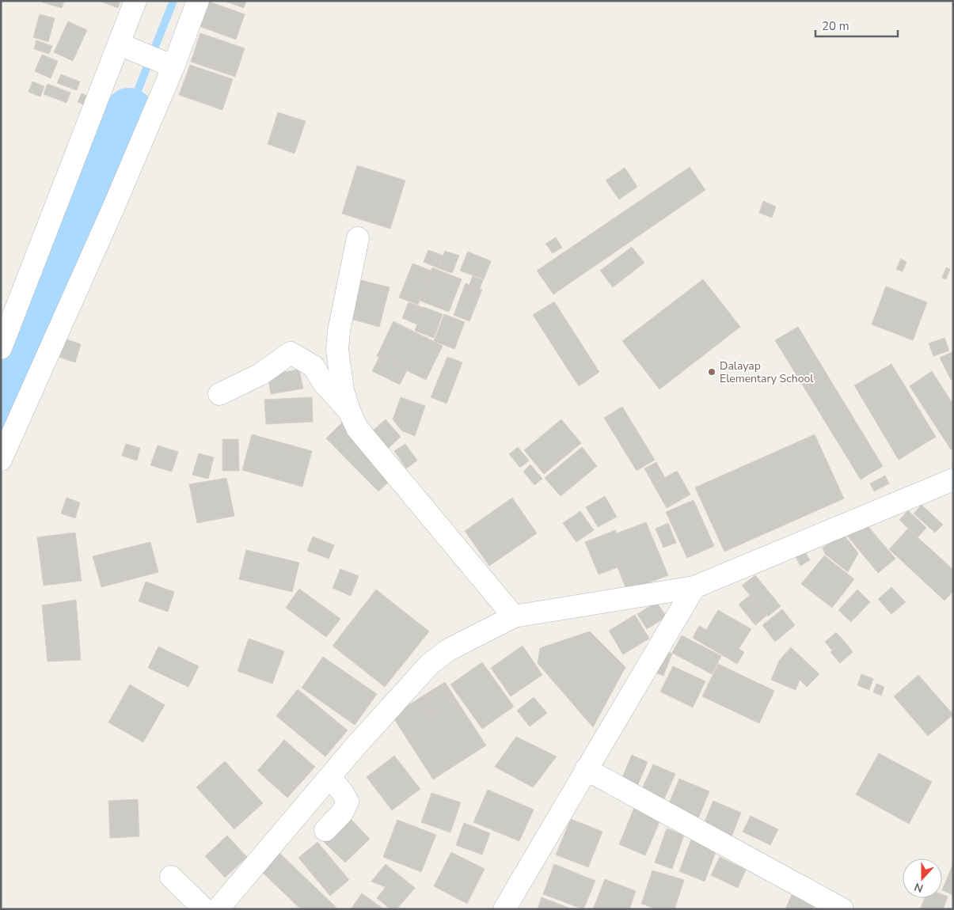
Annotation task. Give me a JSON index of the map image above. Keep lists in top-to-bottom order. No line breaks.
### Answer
{"places":["Dalayap Elementary School"],"scale_bar":"20 m","north":"bottom"}
